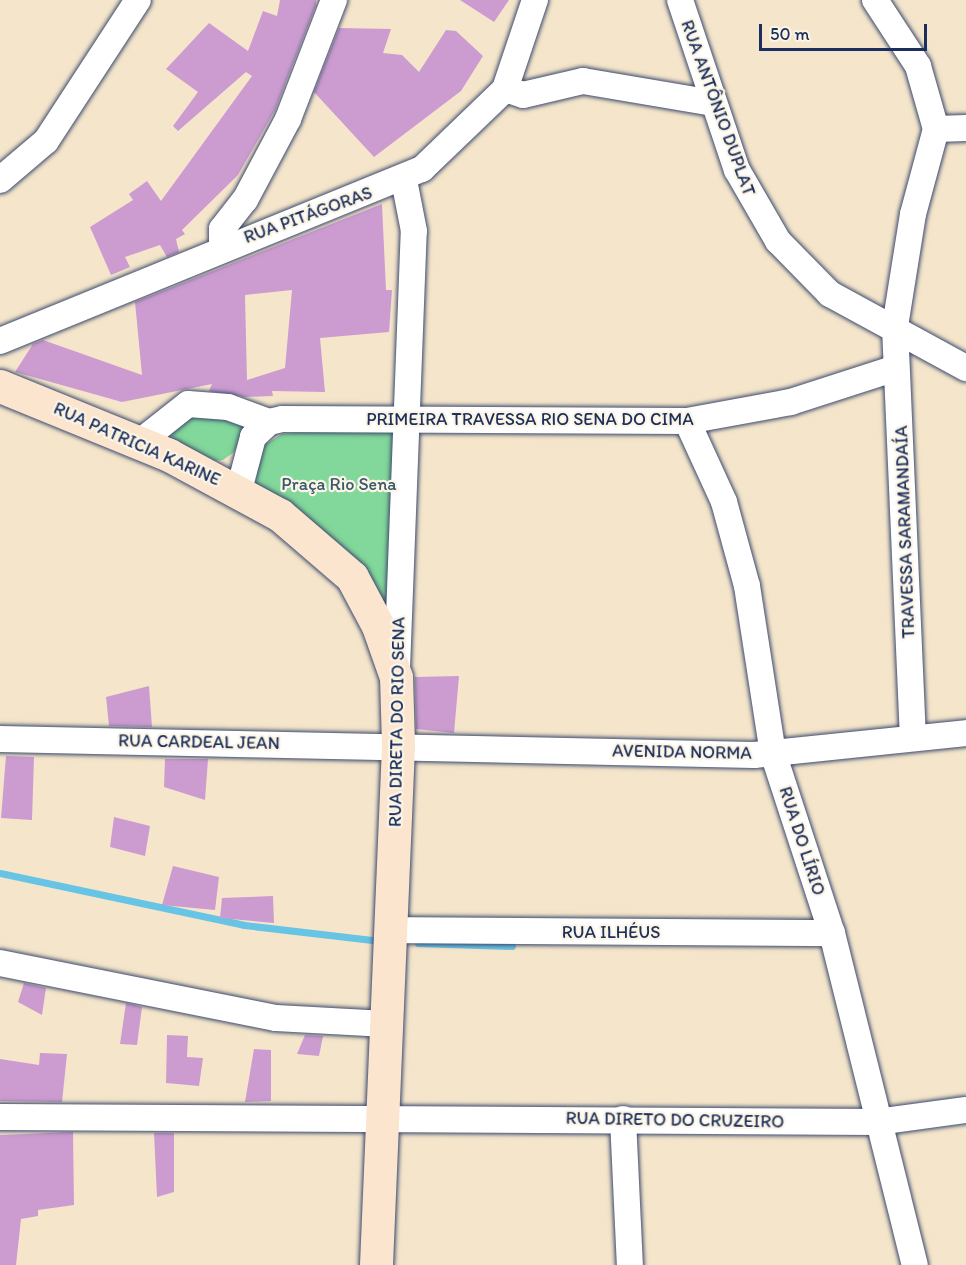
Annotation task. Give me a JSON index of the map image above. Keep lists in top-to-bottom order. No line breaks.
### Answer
{"streets":{"main road":["RUA PATRICIA KARINE","RUA DIRETA DO RIO SENA"],"street":["RUA ANTÔNIO DUPLAT","RUA PITÁGORAS","PRIMEIRA TRAVESSA RIO SENA DO CIMA","TRAVESSA SARAMANDAÍA","RUA CARDEAL JEAN","AVENIDA NORMA","RUA DO LÍRIO","RUA ILHÉUS","RUA DIRETO DO CRUZEIRO"]},"crossings":[["RUA ANTÔNIO DUPLAT","TRAVESSA SARAMANDAÍA"],["RUA PITÁGORAS","RUA DIRETA DO RIO SENA"],["PRIMEIRA TRAVESSA RIO SENA DO CIMA","TRAVESSA SARAMANDAÍA"],["PRIMEIRA TRAVESSA RIO SENA DO CIMA","RUA DIRETA DO RIO SENA"],["PRIMEIRA TRAVESSA RIO SENA DO CIMA","RUA DO LÍRIO"],["RUA PATRICIA KARINE","RUA DIRETA DO RIO SENA"],["TRAVESSA SARAMANDAÍA","AVENIDA NORMA"],["RUA DIRETA DO RIO SENA","RUA CARDEAL JEAN"],["RUA DIRETA DO RIO SENA","AVENIDA NORMA"],["RUA DIRETA DO RIO SENA","RUA ILHÉUS"],["RUA DIRETA DO RIO SENA","RUA DIRETO DO CRUZEIRO"],["RUA CARDEAL JEAN","AVENIDA NORMA"],["AVENIDA NORMA","RUA DO LÍRIO"],["RUA DO LÍRIO","RUA ILHÉUS"],["RUA DO LÍRIO","RUA DIRETO DO CRUZEIRO"]],"parks":["Praça Rio Sena"],"scale_bar":"50 m"}
